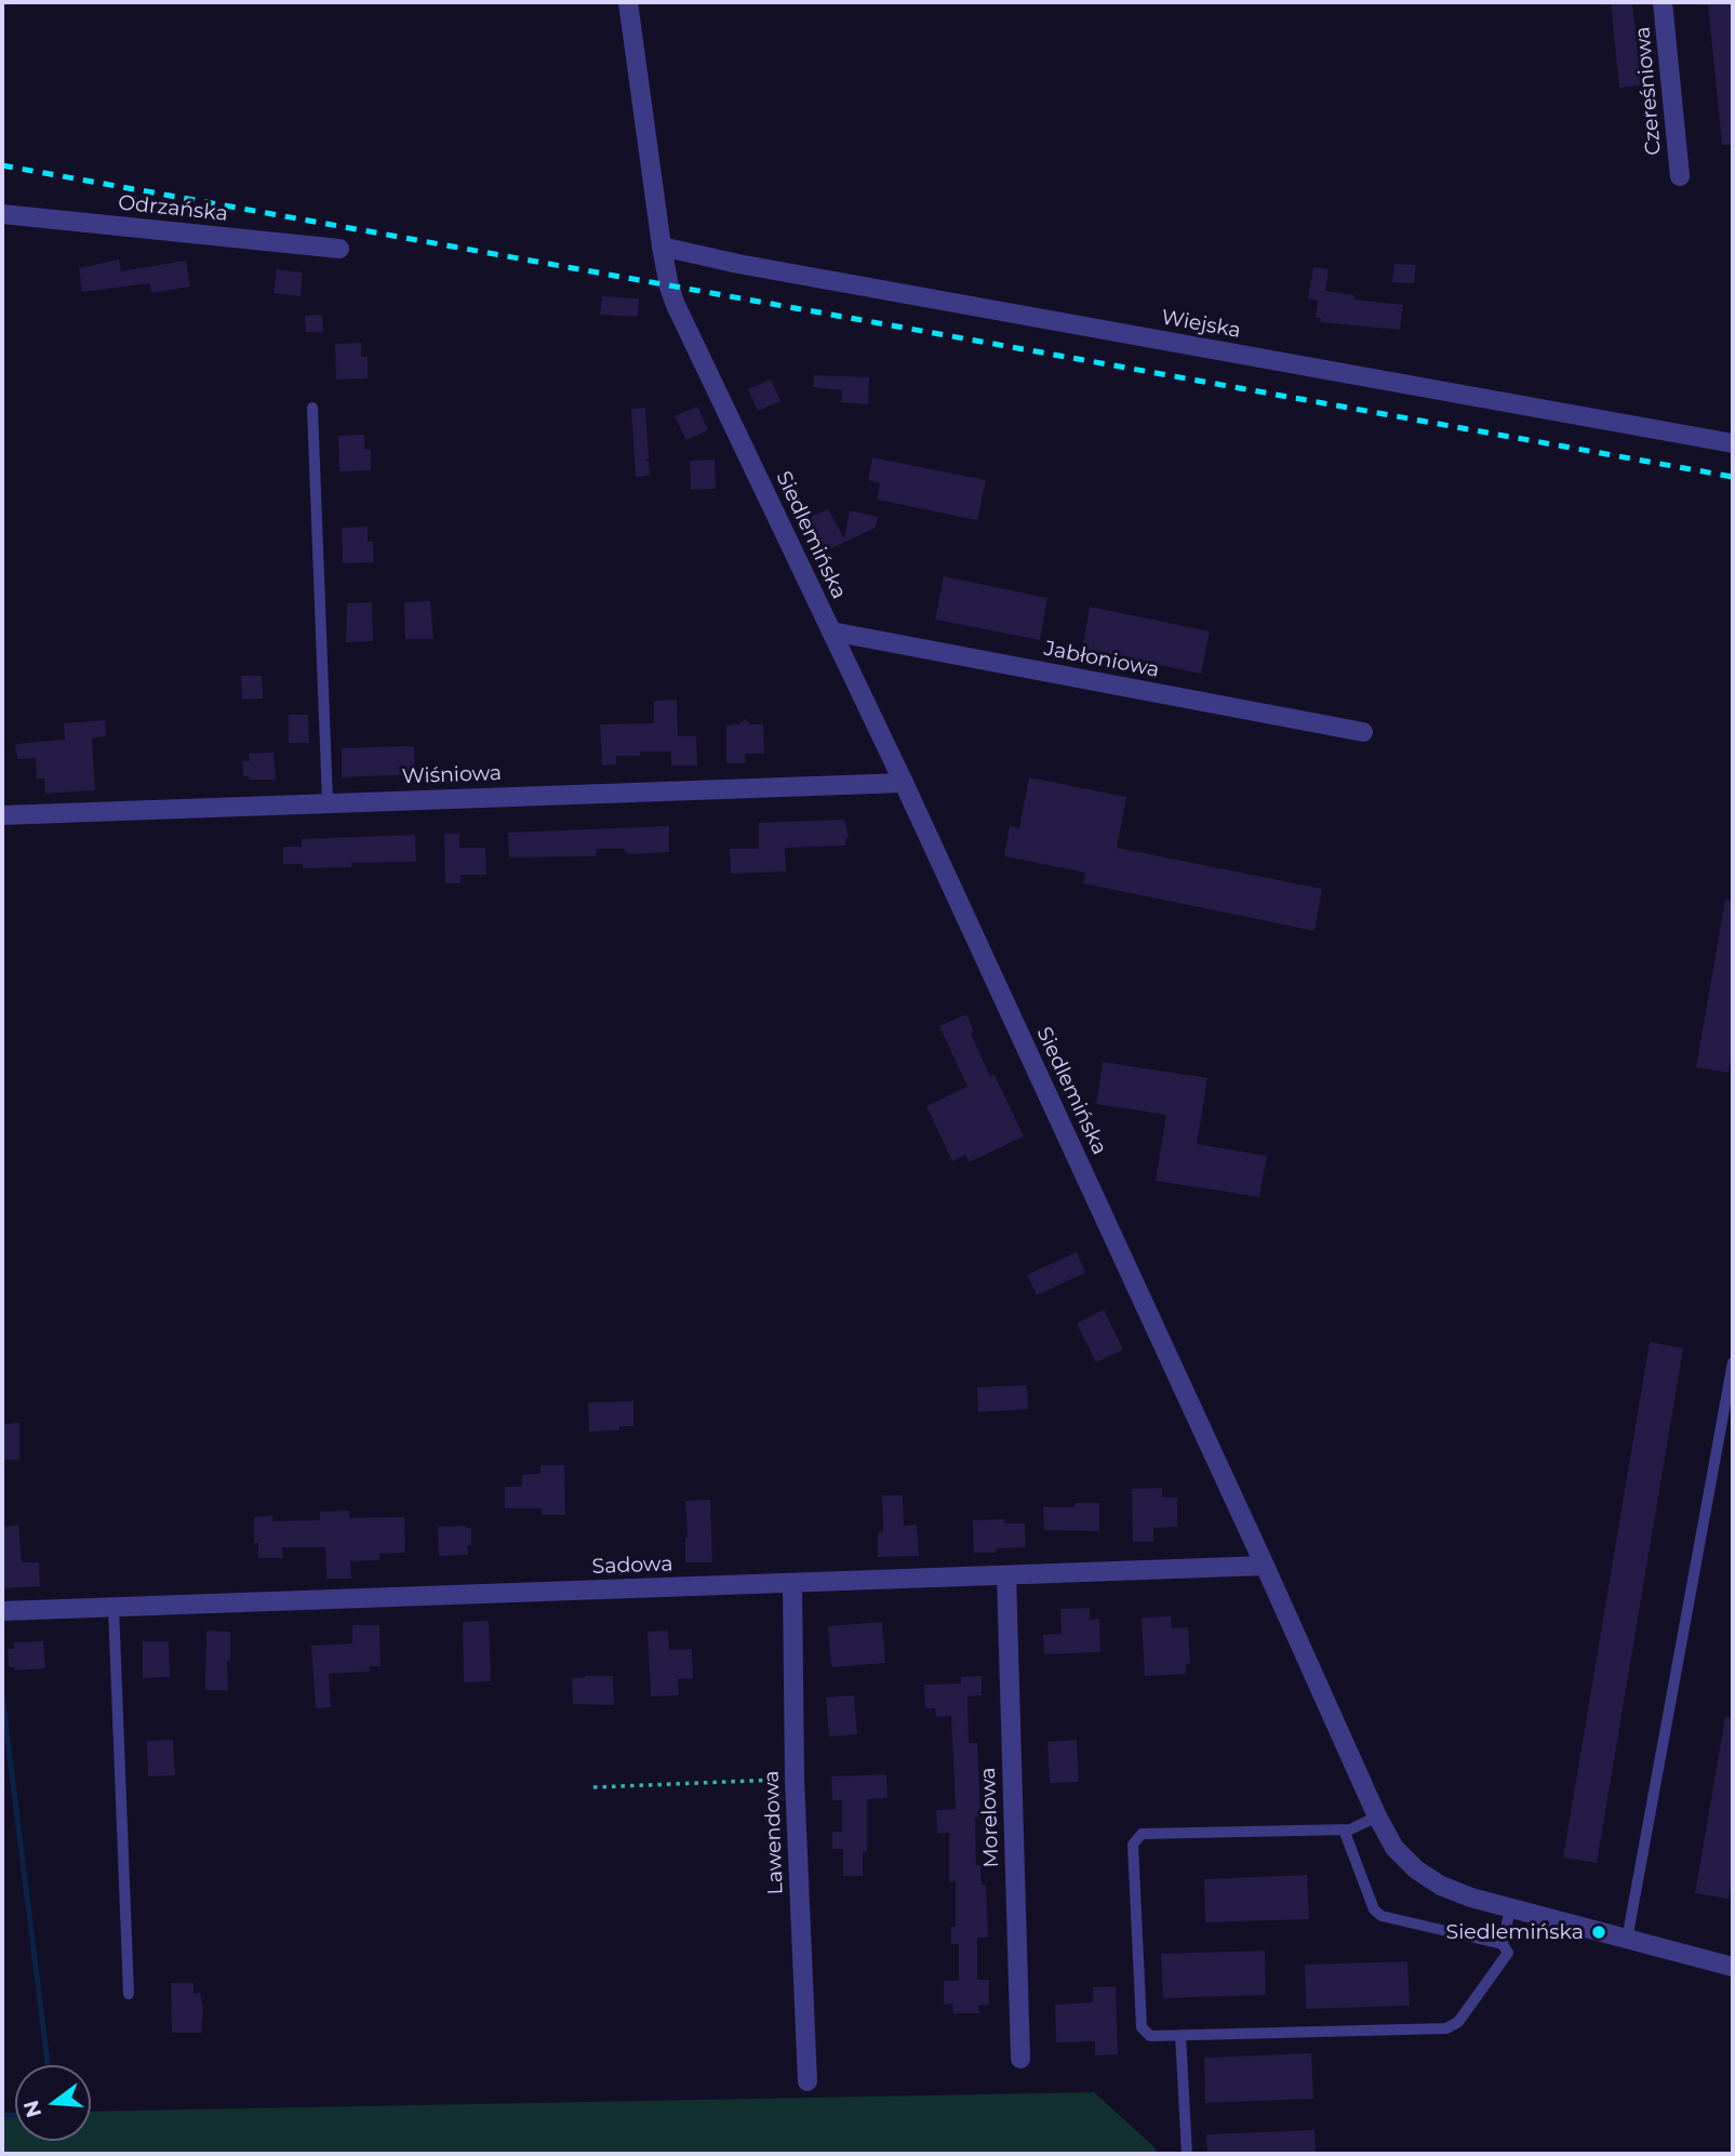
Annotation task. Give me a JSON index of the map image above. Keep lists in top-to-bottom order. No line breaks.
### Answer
{"streets":{"street":["Czereśniowa","Odrzańska","Wiejska","Siedlemińska","Jabłoniowa","Wiśniowa","Sadowa","Morelowa","Lawendowa"]},"crossings":[["Wiejska","Siedlemińska"],["Siedlemińska","Jabłoniowa"],["Siedlemińska","Wiśniowa"],["Siedlemińska","Sadowa"],["Sadowa","Morelowa"],["Sadowa","Lawendowa"]],"places":["Siedlemińska"],"north":"left"}
